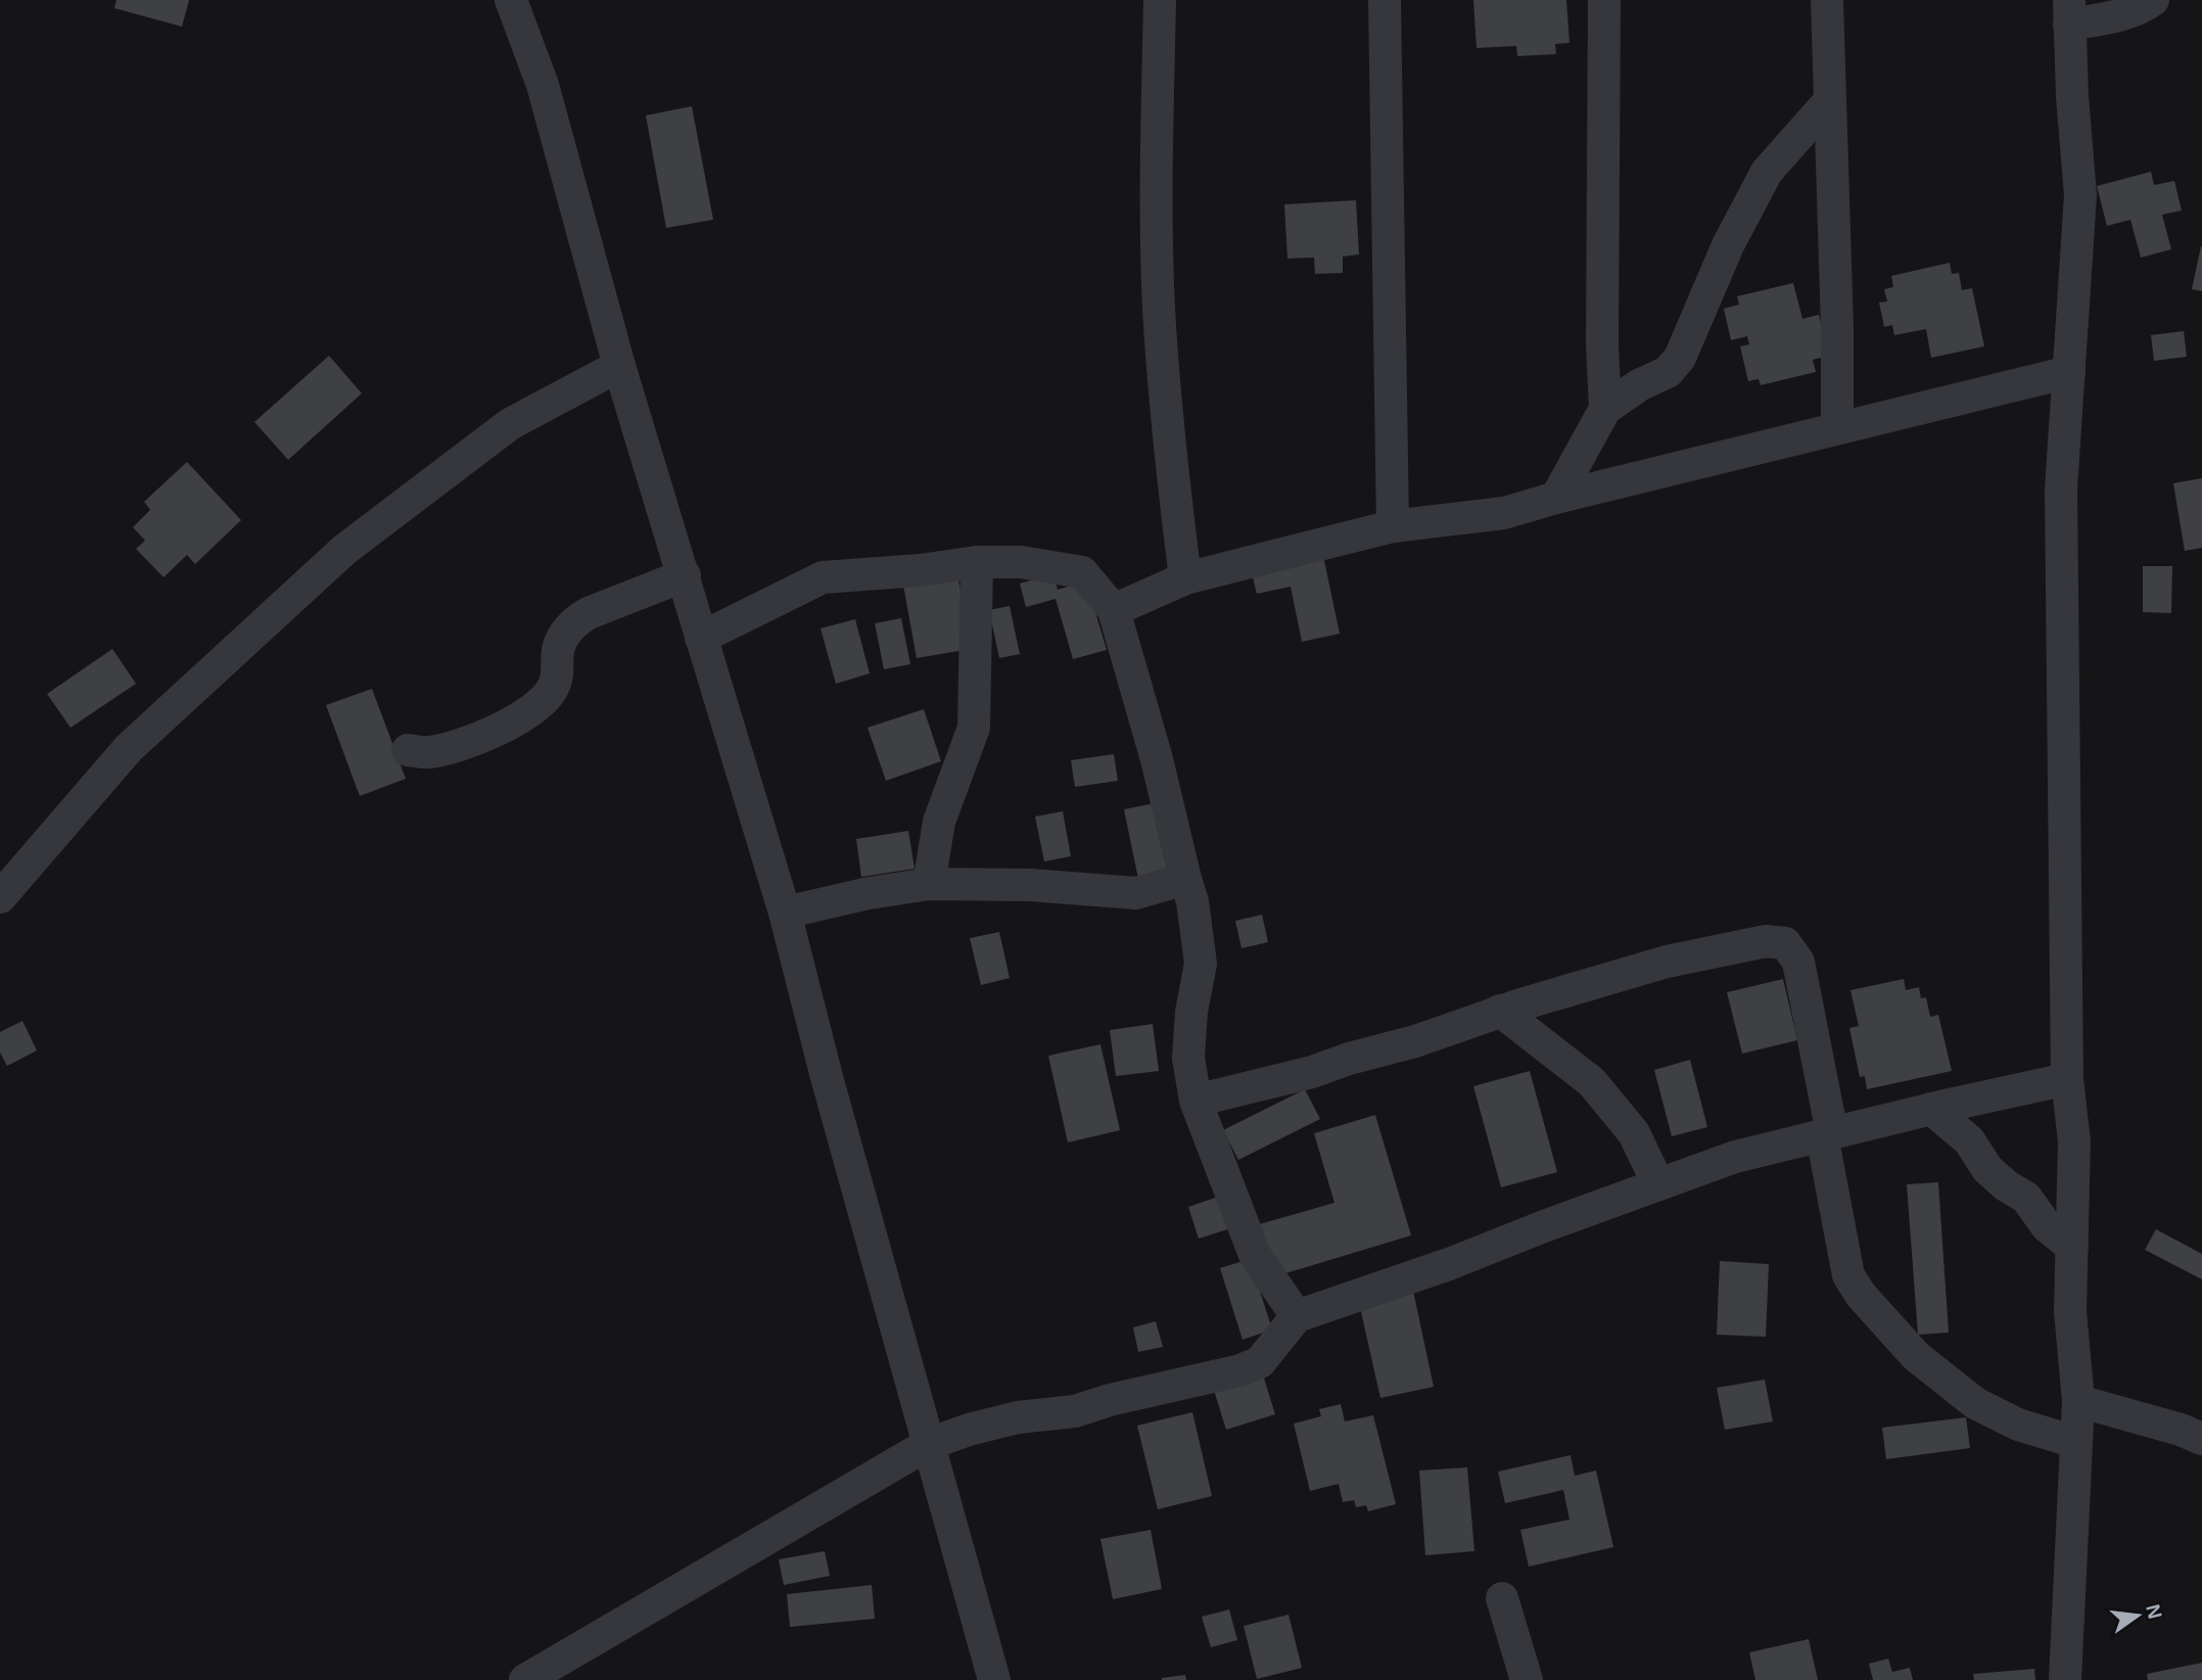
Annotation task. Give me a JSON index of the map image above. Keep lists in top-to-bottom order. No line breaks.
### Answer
{"north":"right"}
